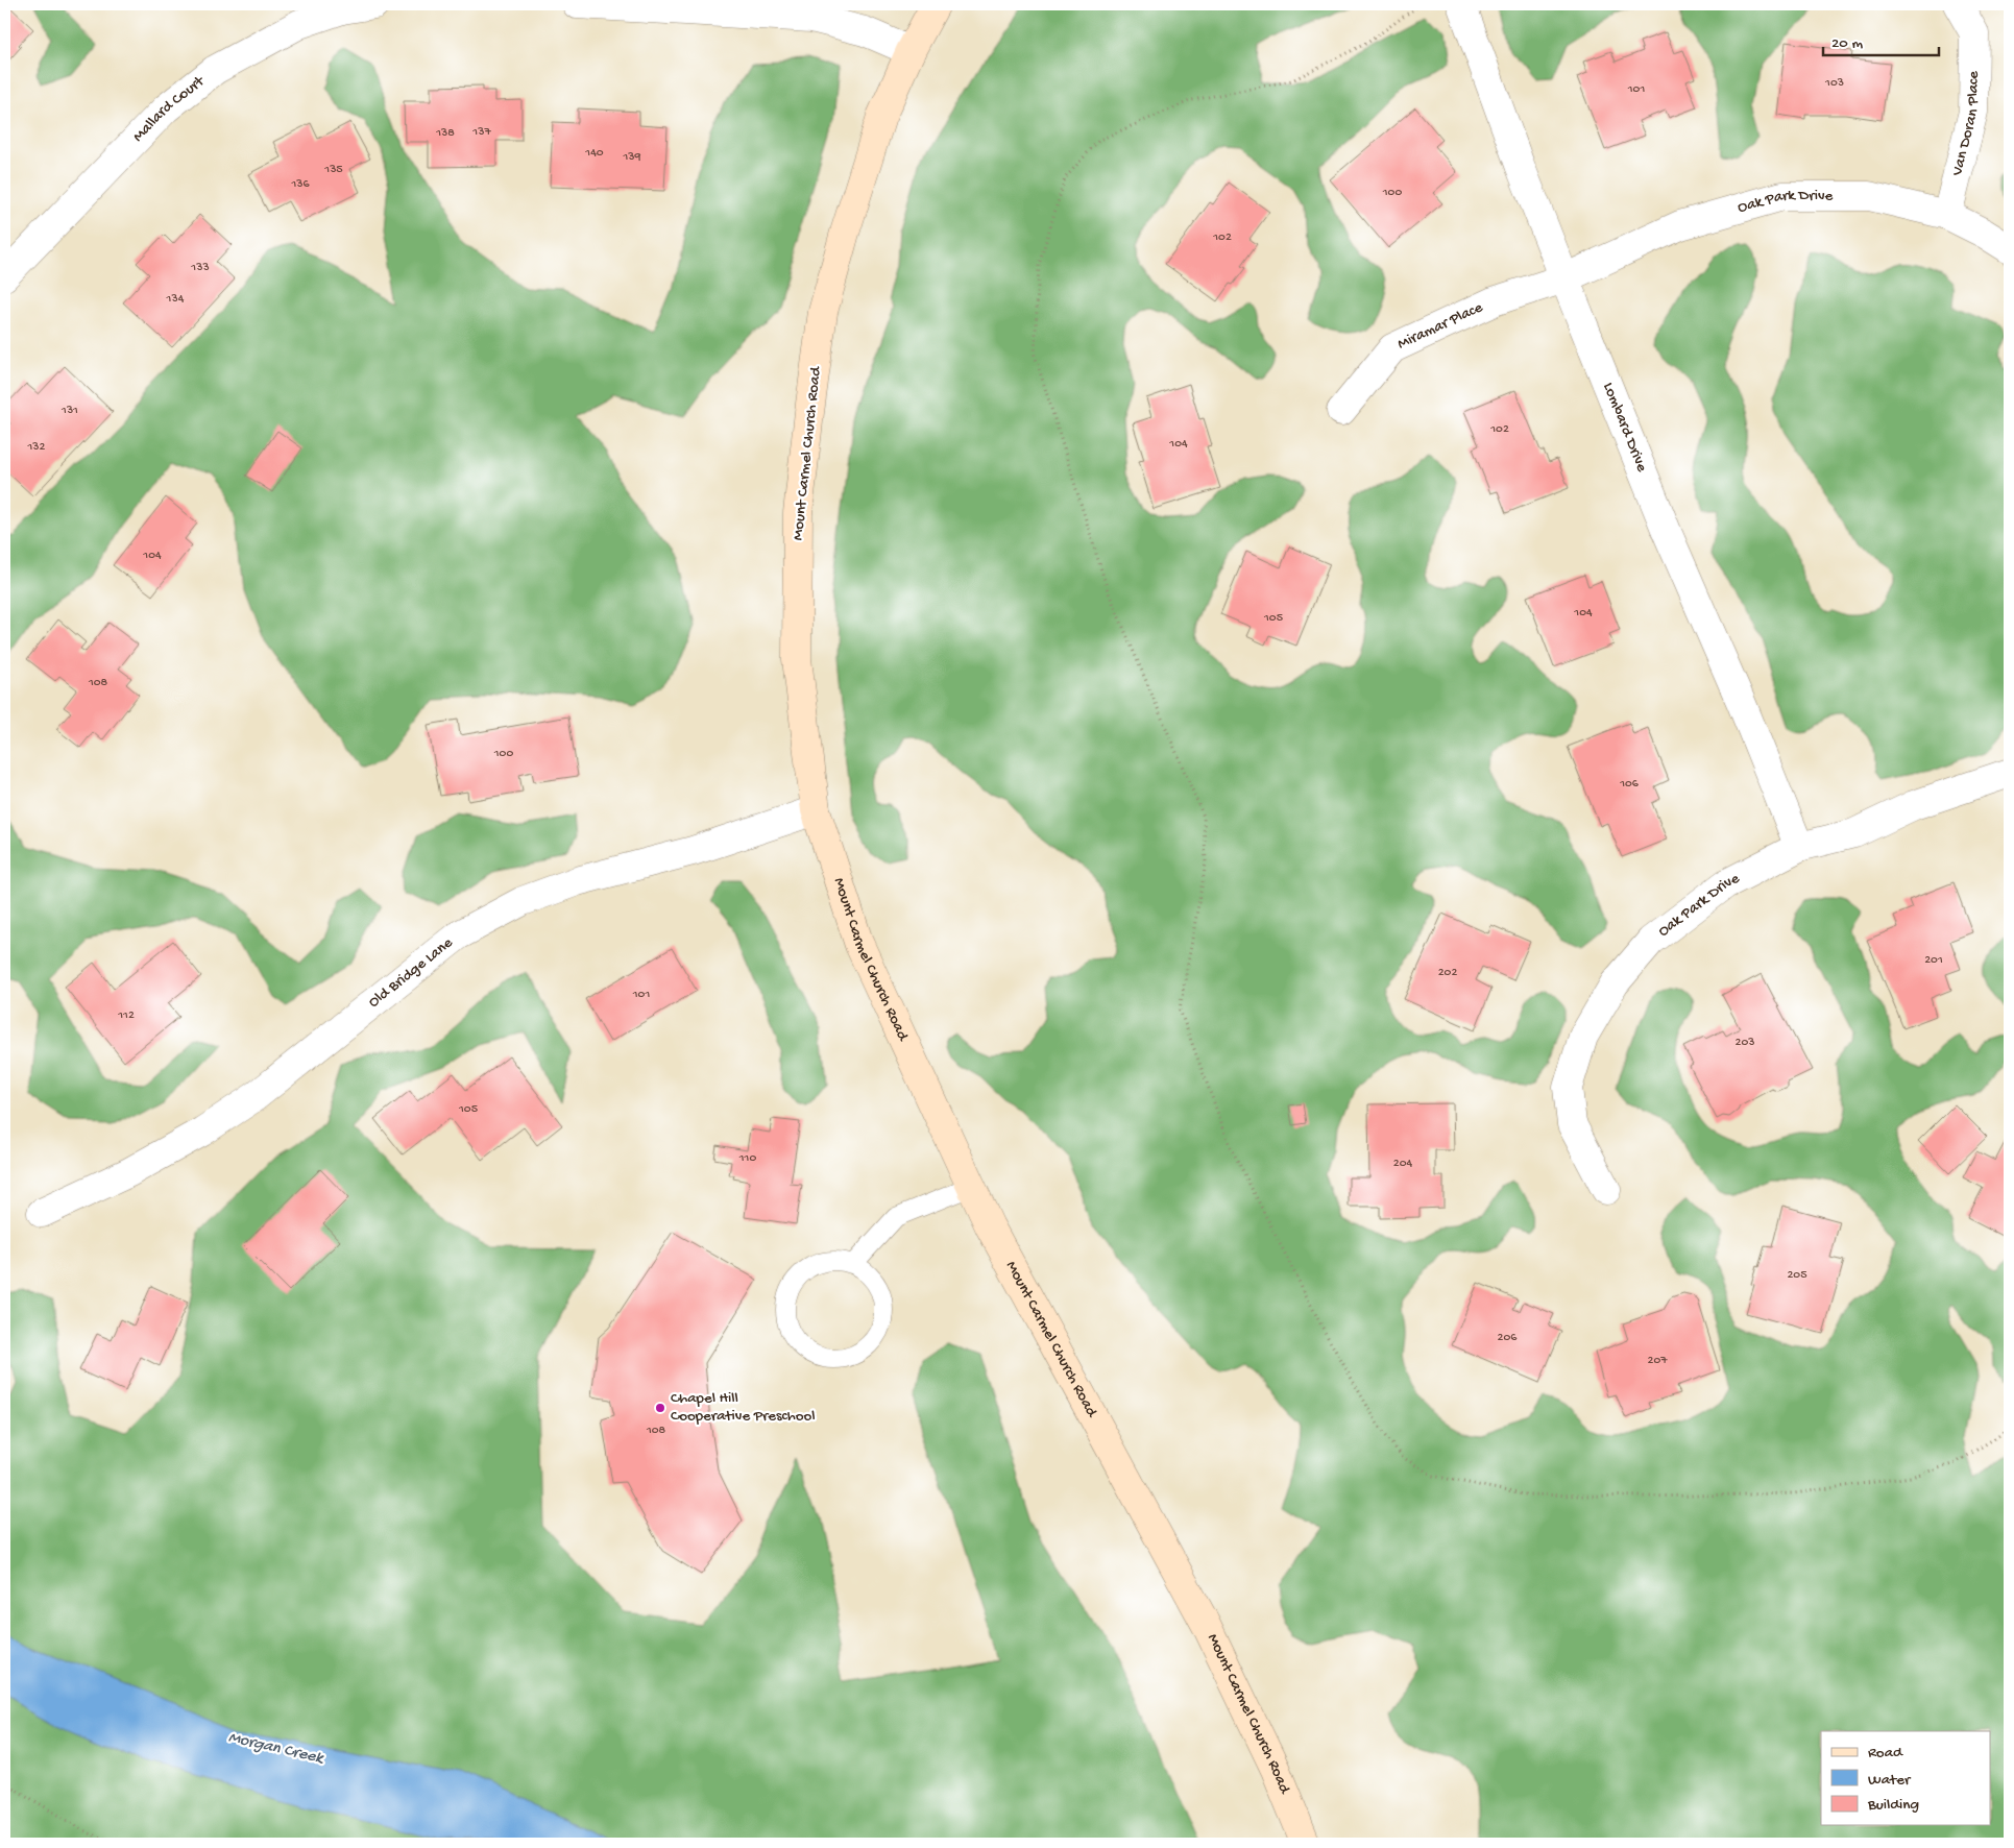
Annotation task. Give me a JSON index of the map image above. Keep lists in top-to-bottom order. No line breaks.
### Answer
{"streets":{"main road":["Mount Carmel Church Road"],"street":["Mallard Court","Van Doran Place","Oak Park Drive","Miramar Place","Lombard Drive","Old Bridge Lane"]},"crossings":[["Van Doran Place","Oak Park Drive"],["Oak Park Drive","Miramar Place"],["Oak Park Drive","Lombard Drive"],["Miramar Place","Lombard Drive"],["Mount Carmel Church Road","Old Bridge Lane"]],"water":["Morgan Creek"],"places":["Chapel Hill Cooperative Preschool"],"house_numbers":["103","101","137","138","140","139","135","136","100","102","133","134","131","102","104","132","104","104","105","108","100","106","201","202","101","112","203","105","110","204","205","206","207","108"],"legend":["Road","Water","Building"],"scale_bar":"20 m"}
